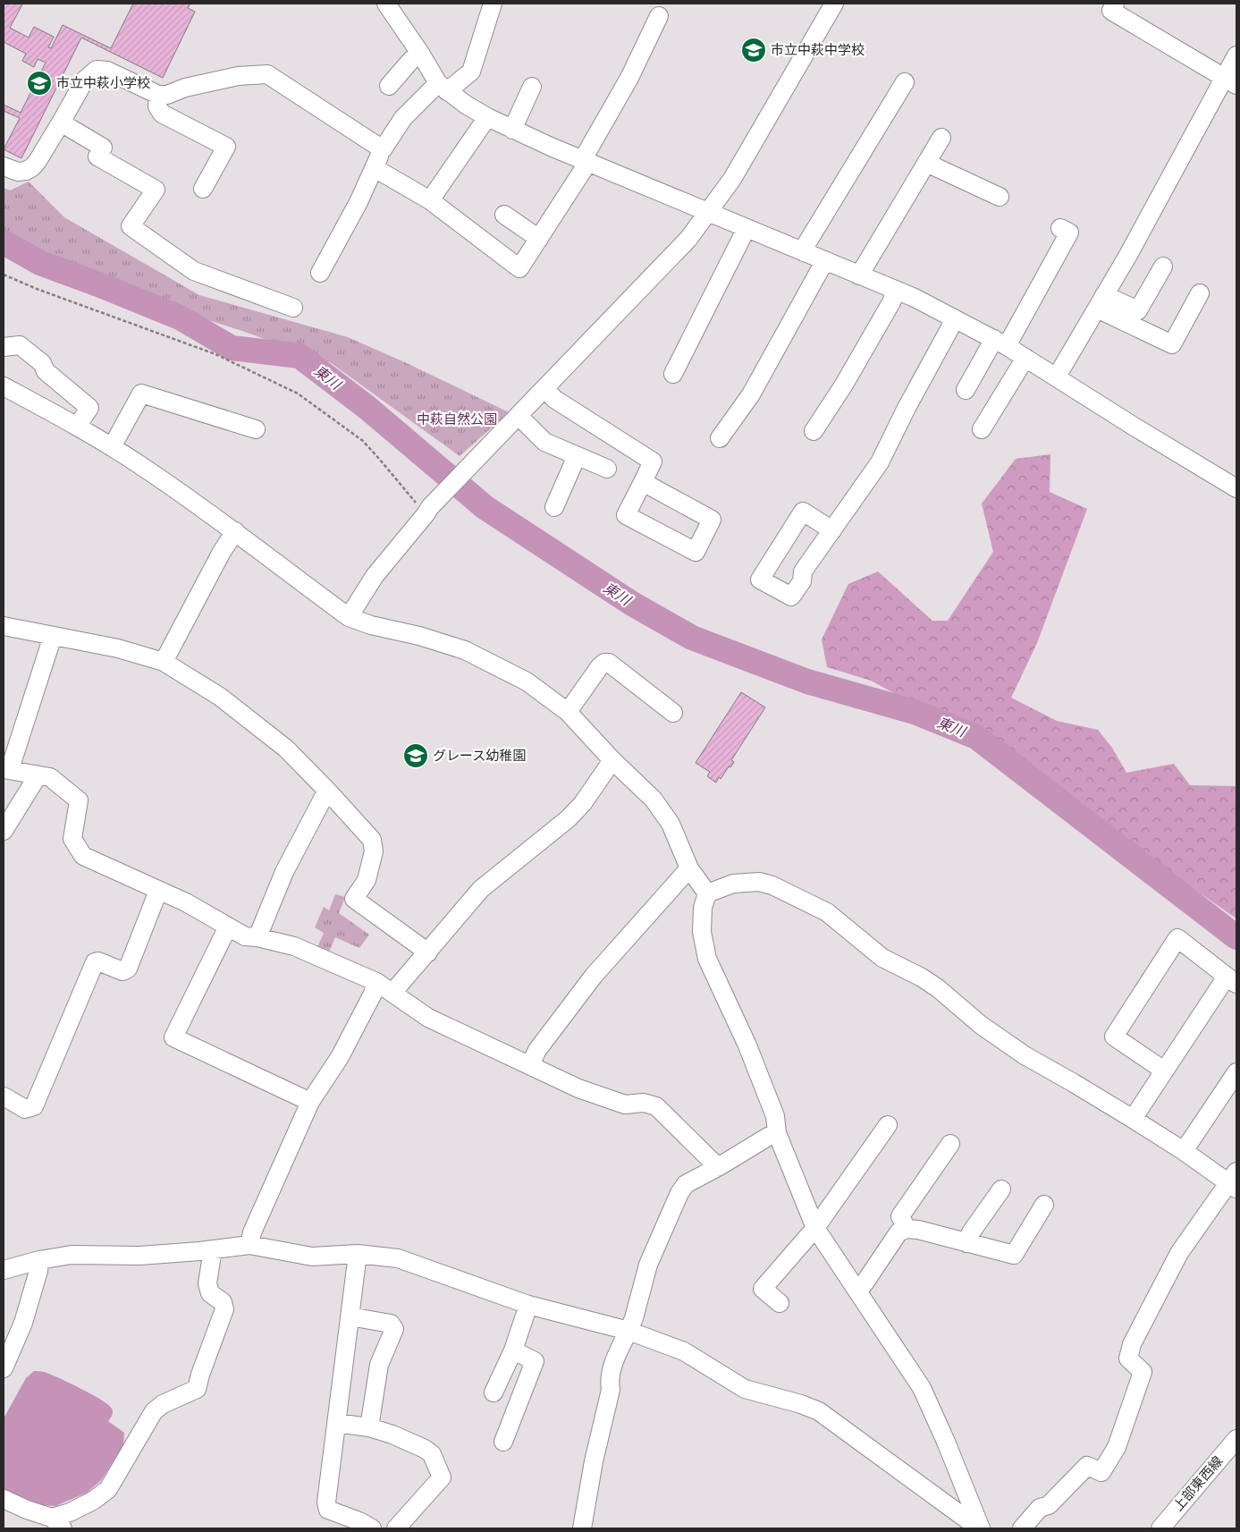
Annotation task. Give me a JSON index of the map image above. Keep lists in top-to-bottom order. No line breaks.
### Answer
{"streets":{"street":["上部東西線"]},"water":["東川"],"parks":["中萩自然公園"],"places":{"school or university":["市立中萩中学校","市立中萩小学校","グレース幼稚園"]}}
